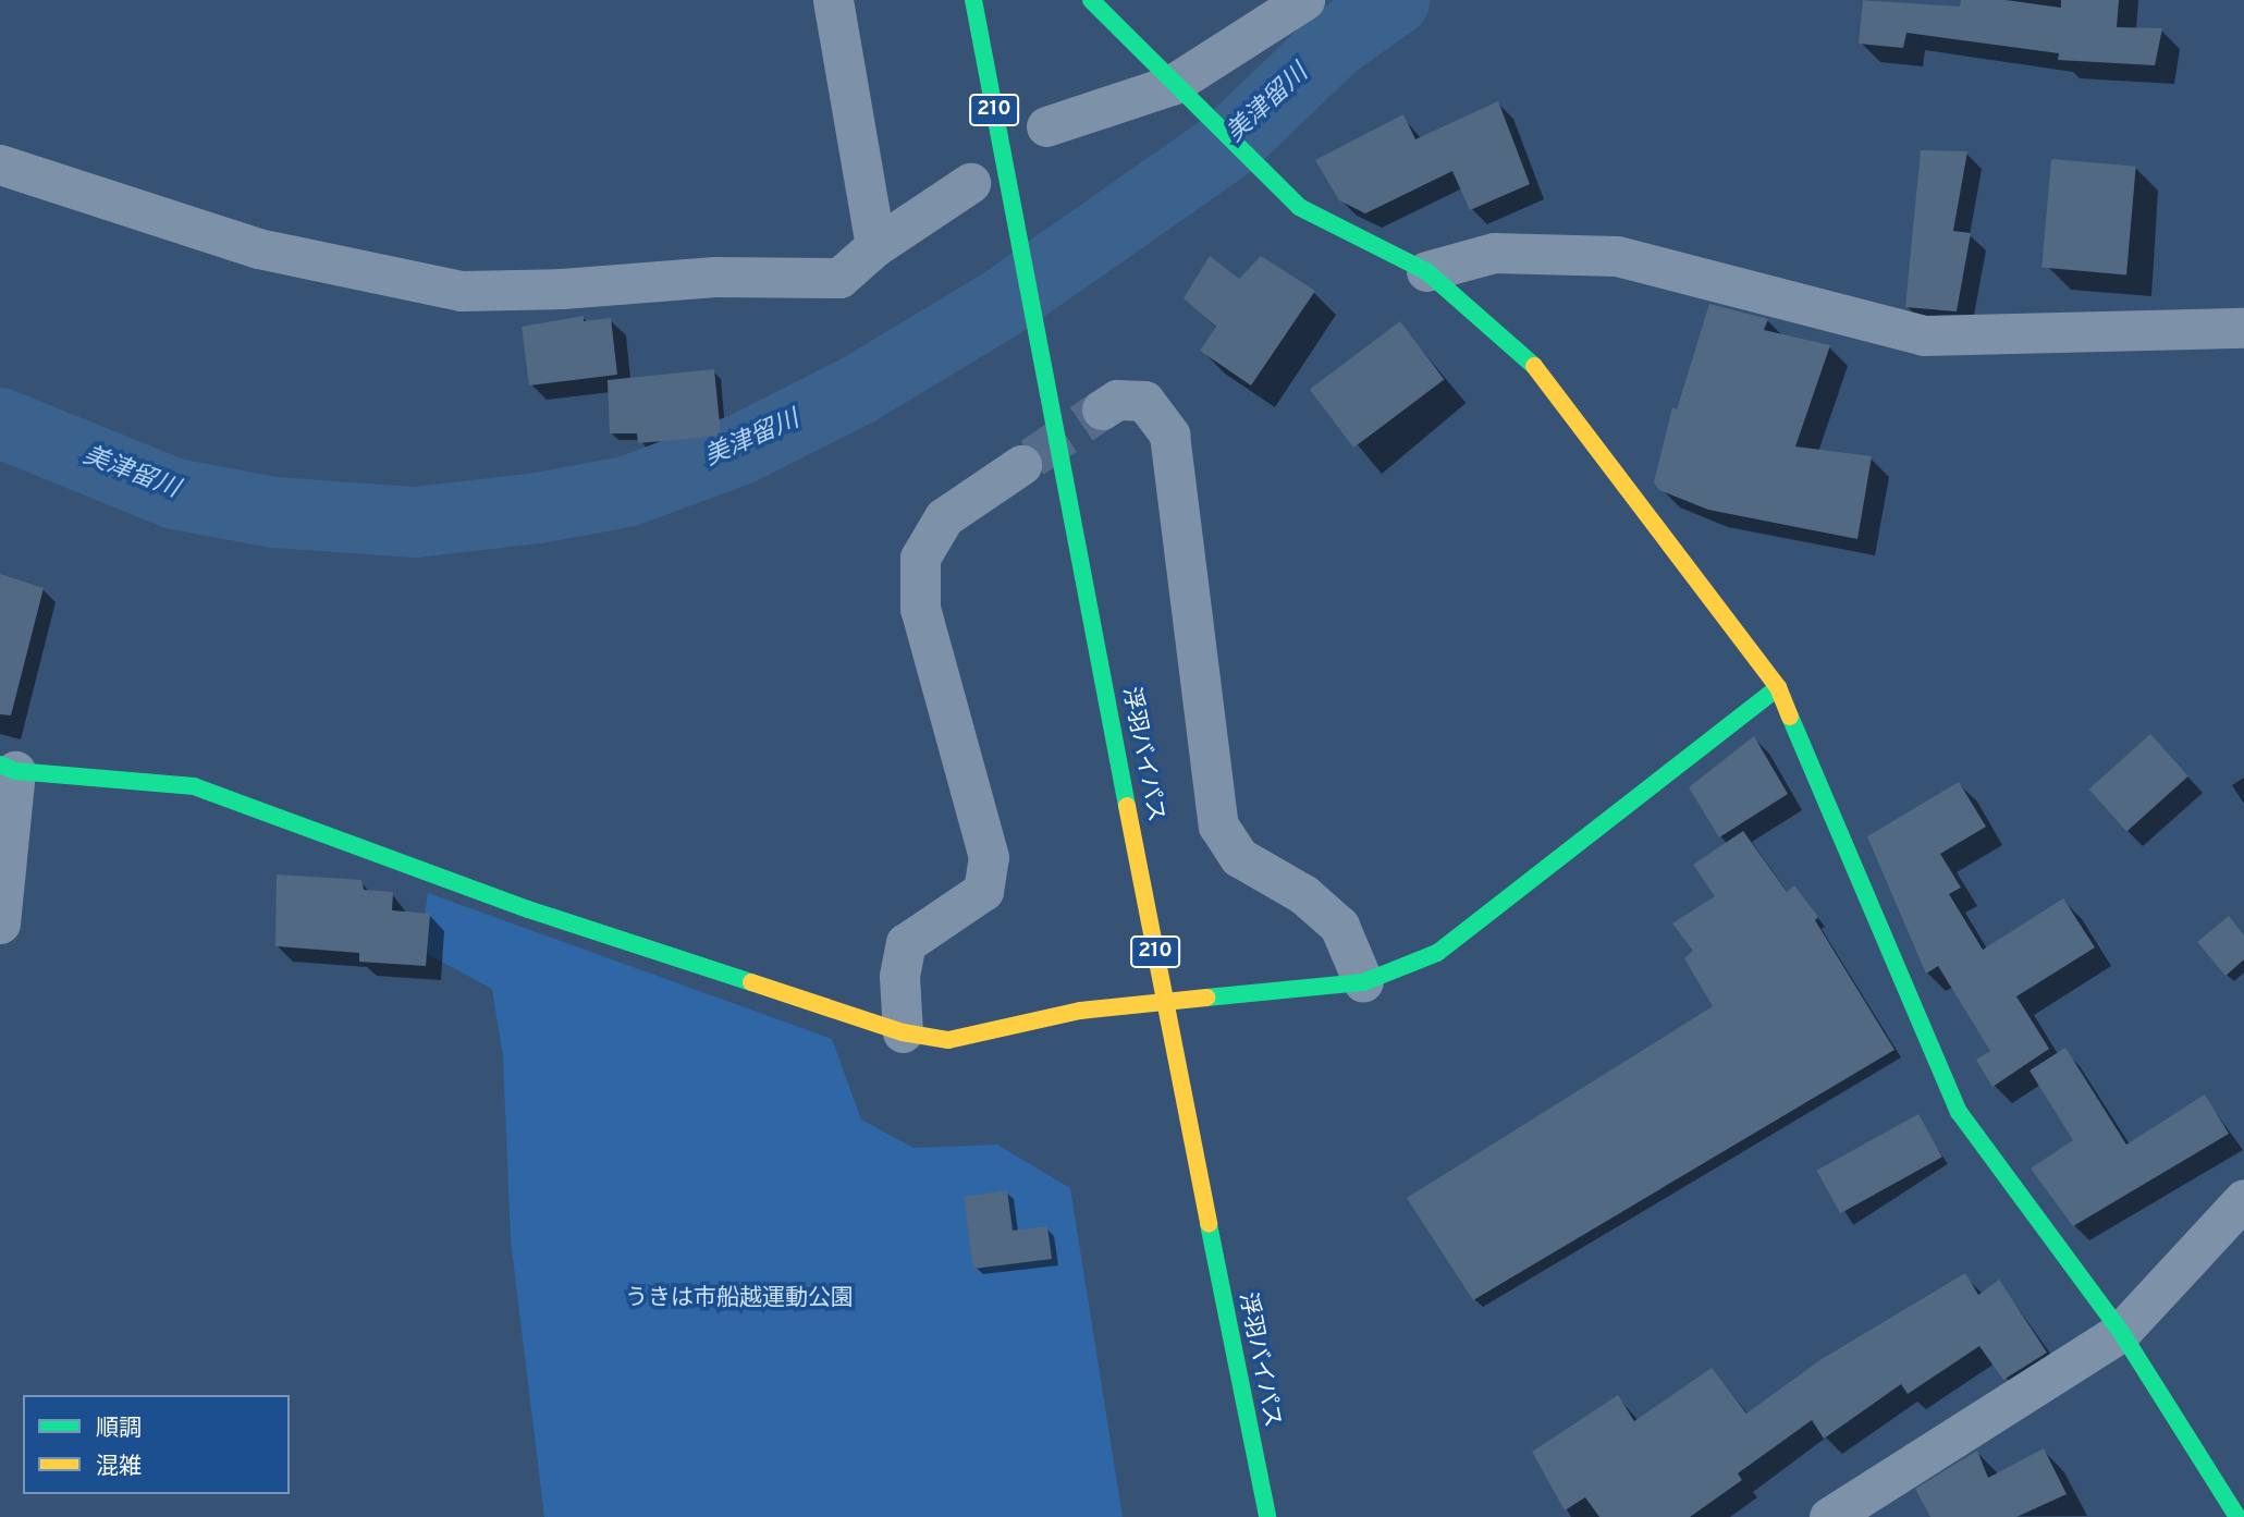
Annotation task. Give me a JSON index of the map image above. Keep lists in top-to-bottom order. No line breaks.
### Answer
{"streets":{"main road":["210","浮羽バイパス"]},"water":["美津留川"],"parks":["うきは市船越運動公園"],"legend":["順調","混雑"]}
